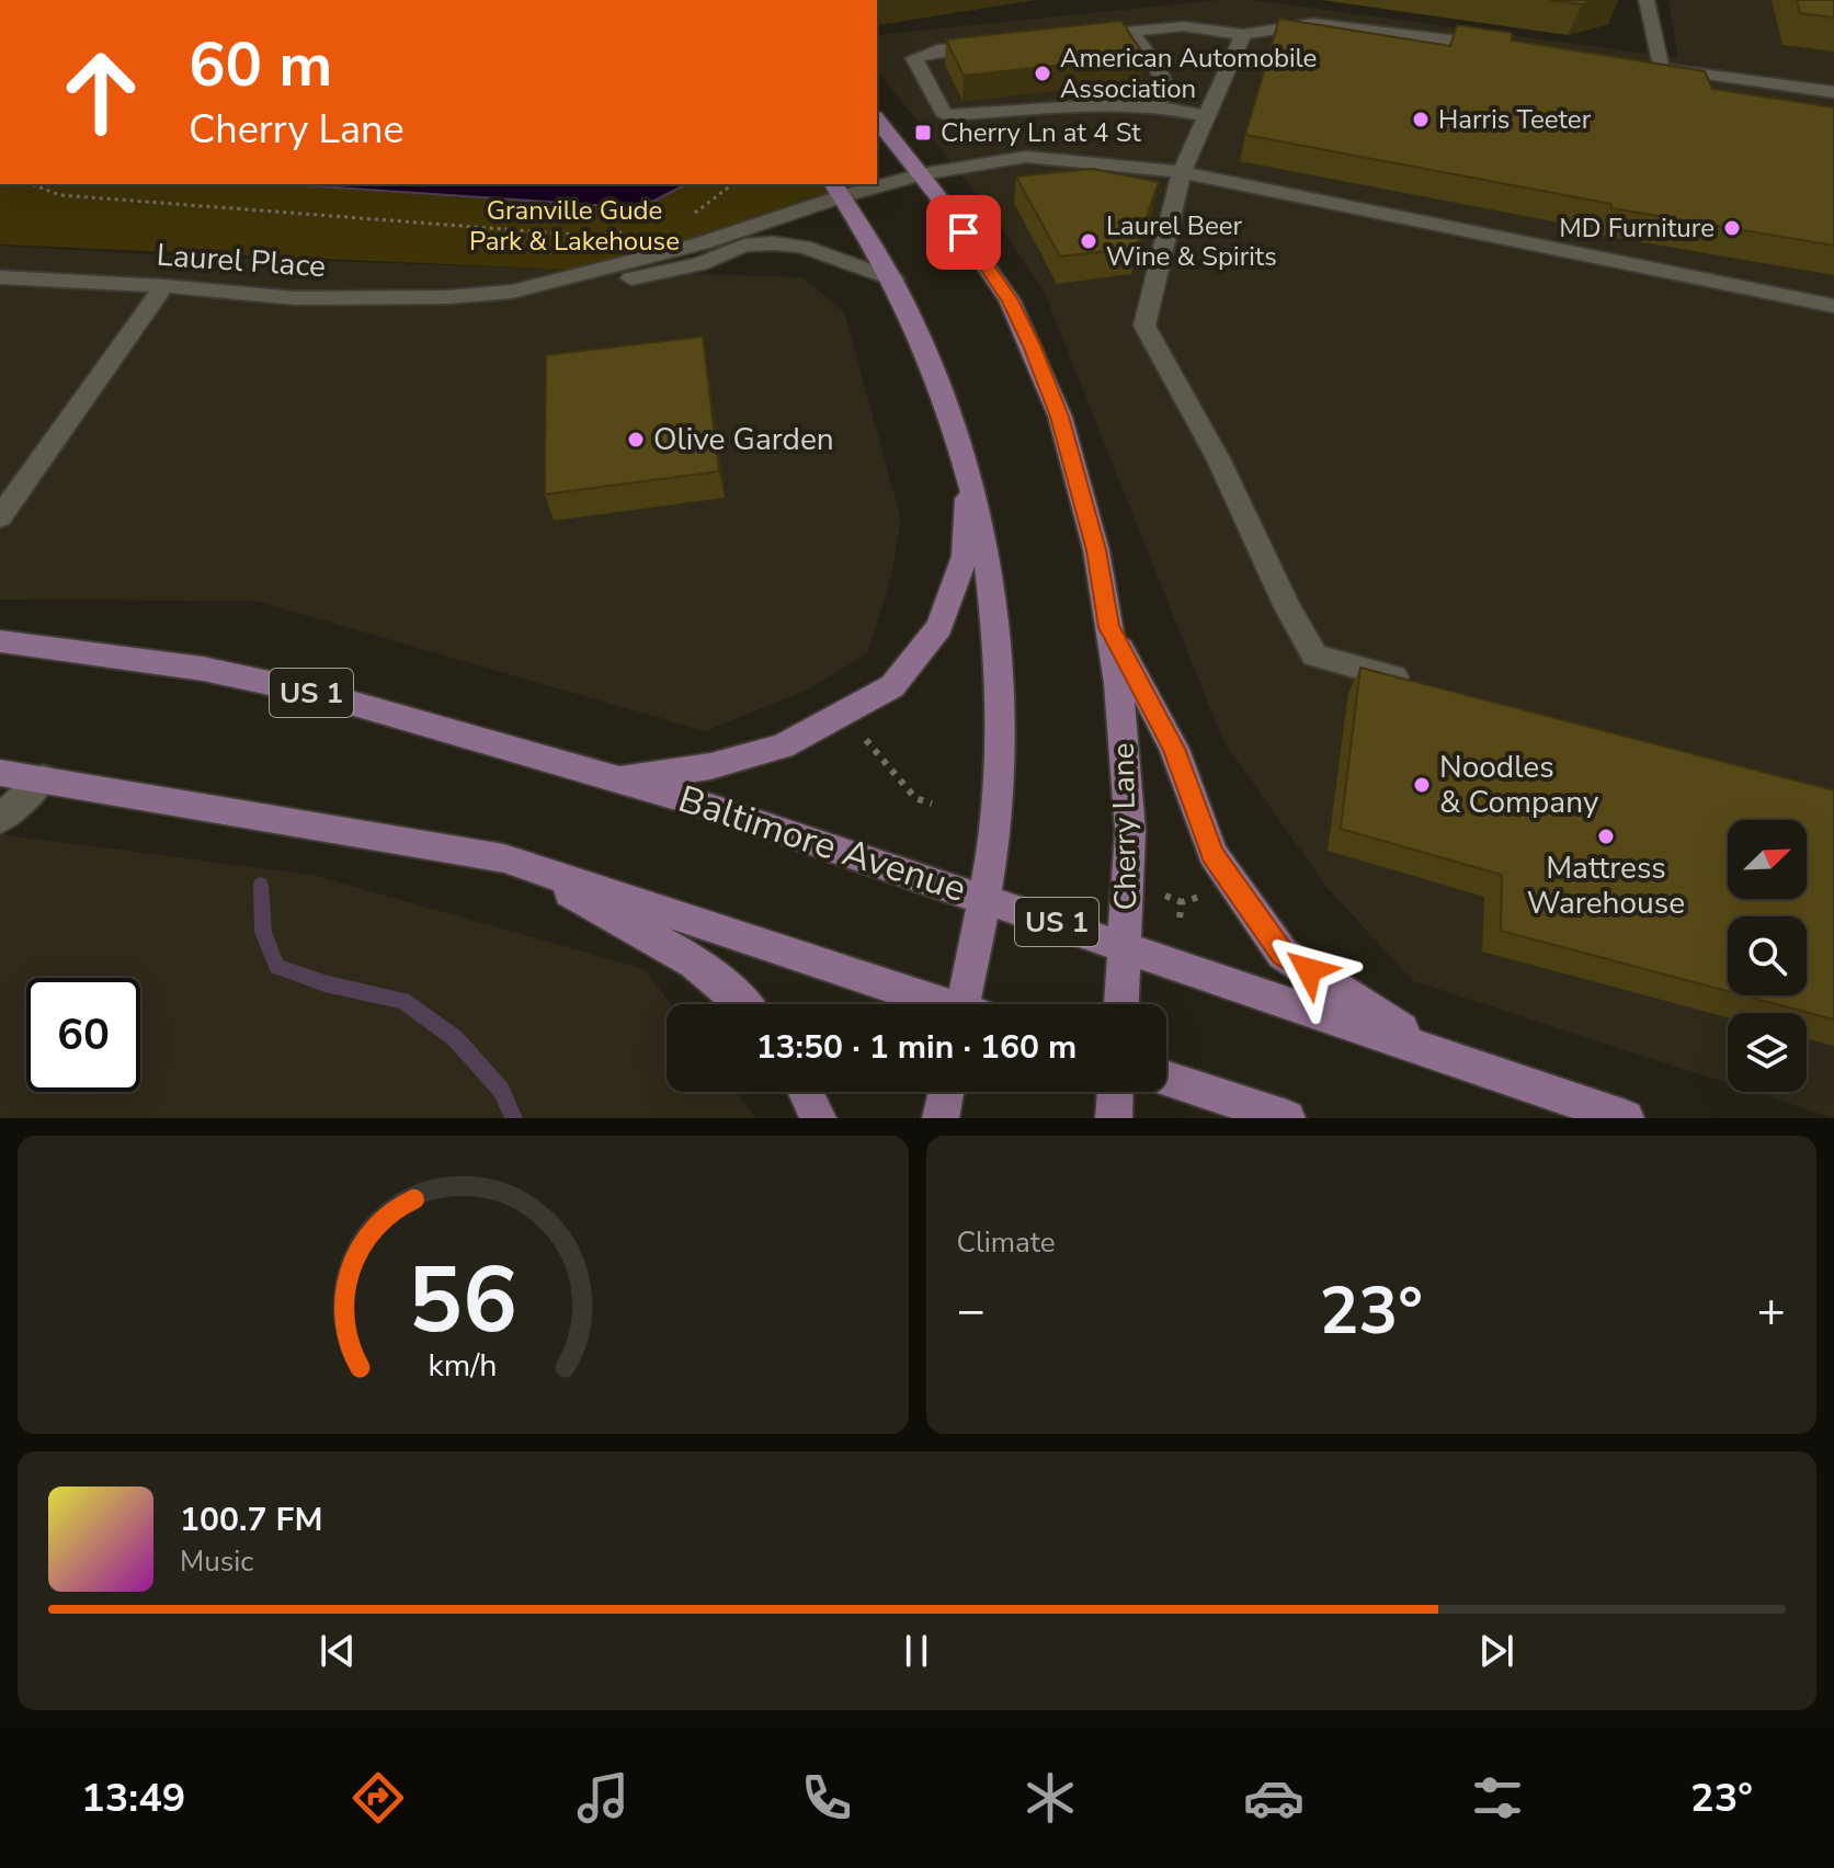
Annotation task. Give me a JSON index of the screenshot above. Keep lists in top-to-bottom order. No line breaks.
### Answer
{"streets":{"main road":["US 1","Cherry Lane","Baltimore Avenue"],"street":["Laurel Place"]},"crossings":[["Laurel Place","Cherry Lane"],["Cherry Lane","Baltimore Avenue"]],"parks":["Granville Gude Park & Lakehouse"],"places":{"other":["American Automobile Association","Harris Teeter","MD Furniture","Laurel Beer Wine & Spirits","Olive Garden","Noodles & Company","Mattress Warehouse"],"transit":["Cherry Ln at 4 St"]},"north":"top right","page":{"turn":["60 m","Cherry Lane"],"limit":"60","trip":"13:50 · 1 min · 160 m","tile":"Climate","heat":["−","23°","+"],"song":["100.7 FM","Music"],"tabs":["13:49","23°"],"gauge":["56","km/h"]}}
